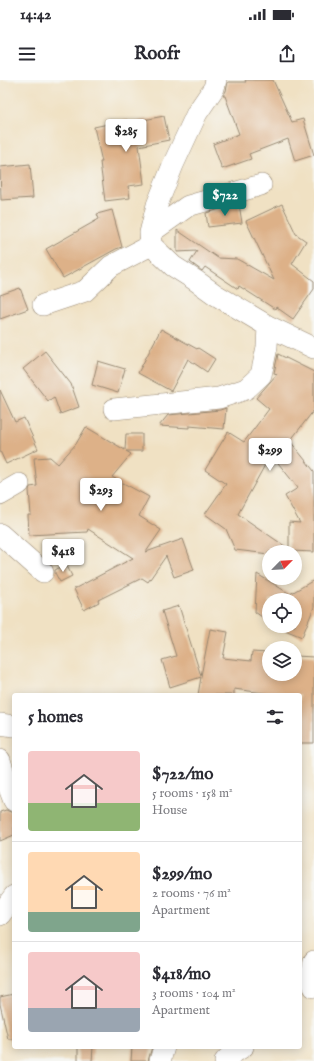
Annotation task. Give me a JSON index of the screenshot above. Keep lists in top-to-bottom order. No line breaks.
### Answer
{"north":"top right","page":{"status":"14:42","header":"Roofr","price":["$285","$722","$299","$293","$418"],"heading":"5 homes","list":[{"name":"$722/mo","note":"5 rooms · 158 m² · House"},{"name":"$299/mo","note":"2 rooms · 76 m² · Apartment"},{"name":"$418/mo","note":"3 rooms · 104 m² · Apartment"}]}}
